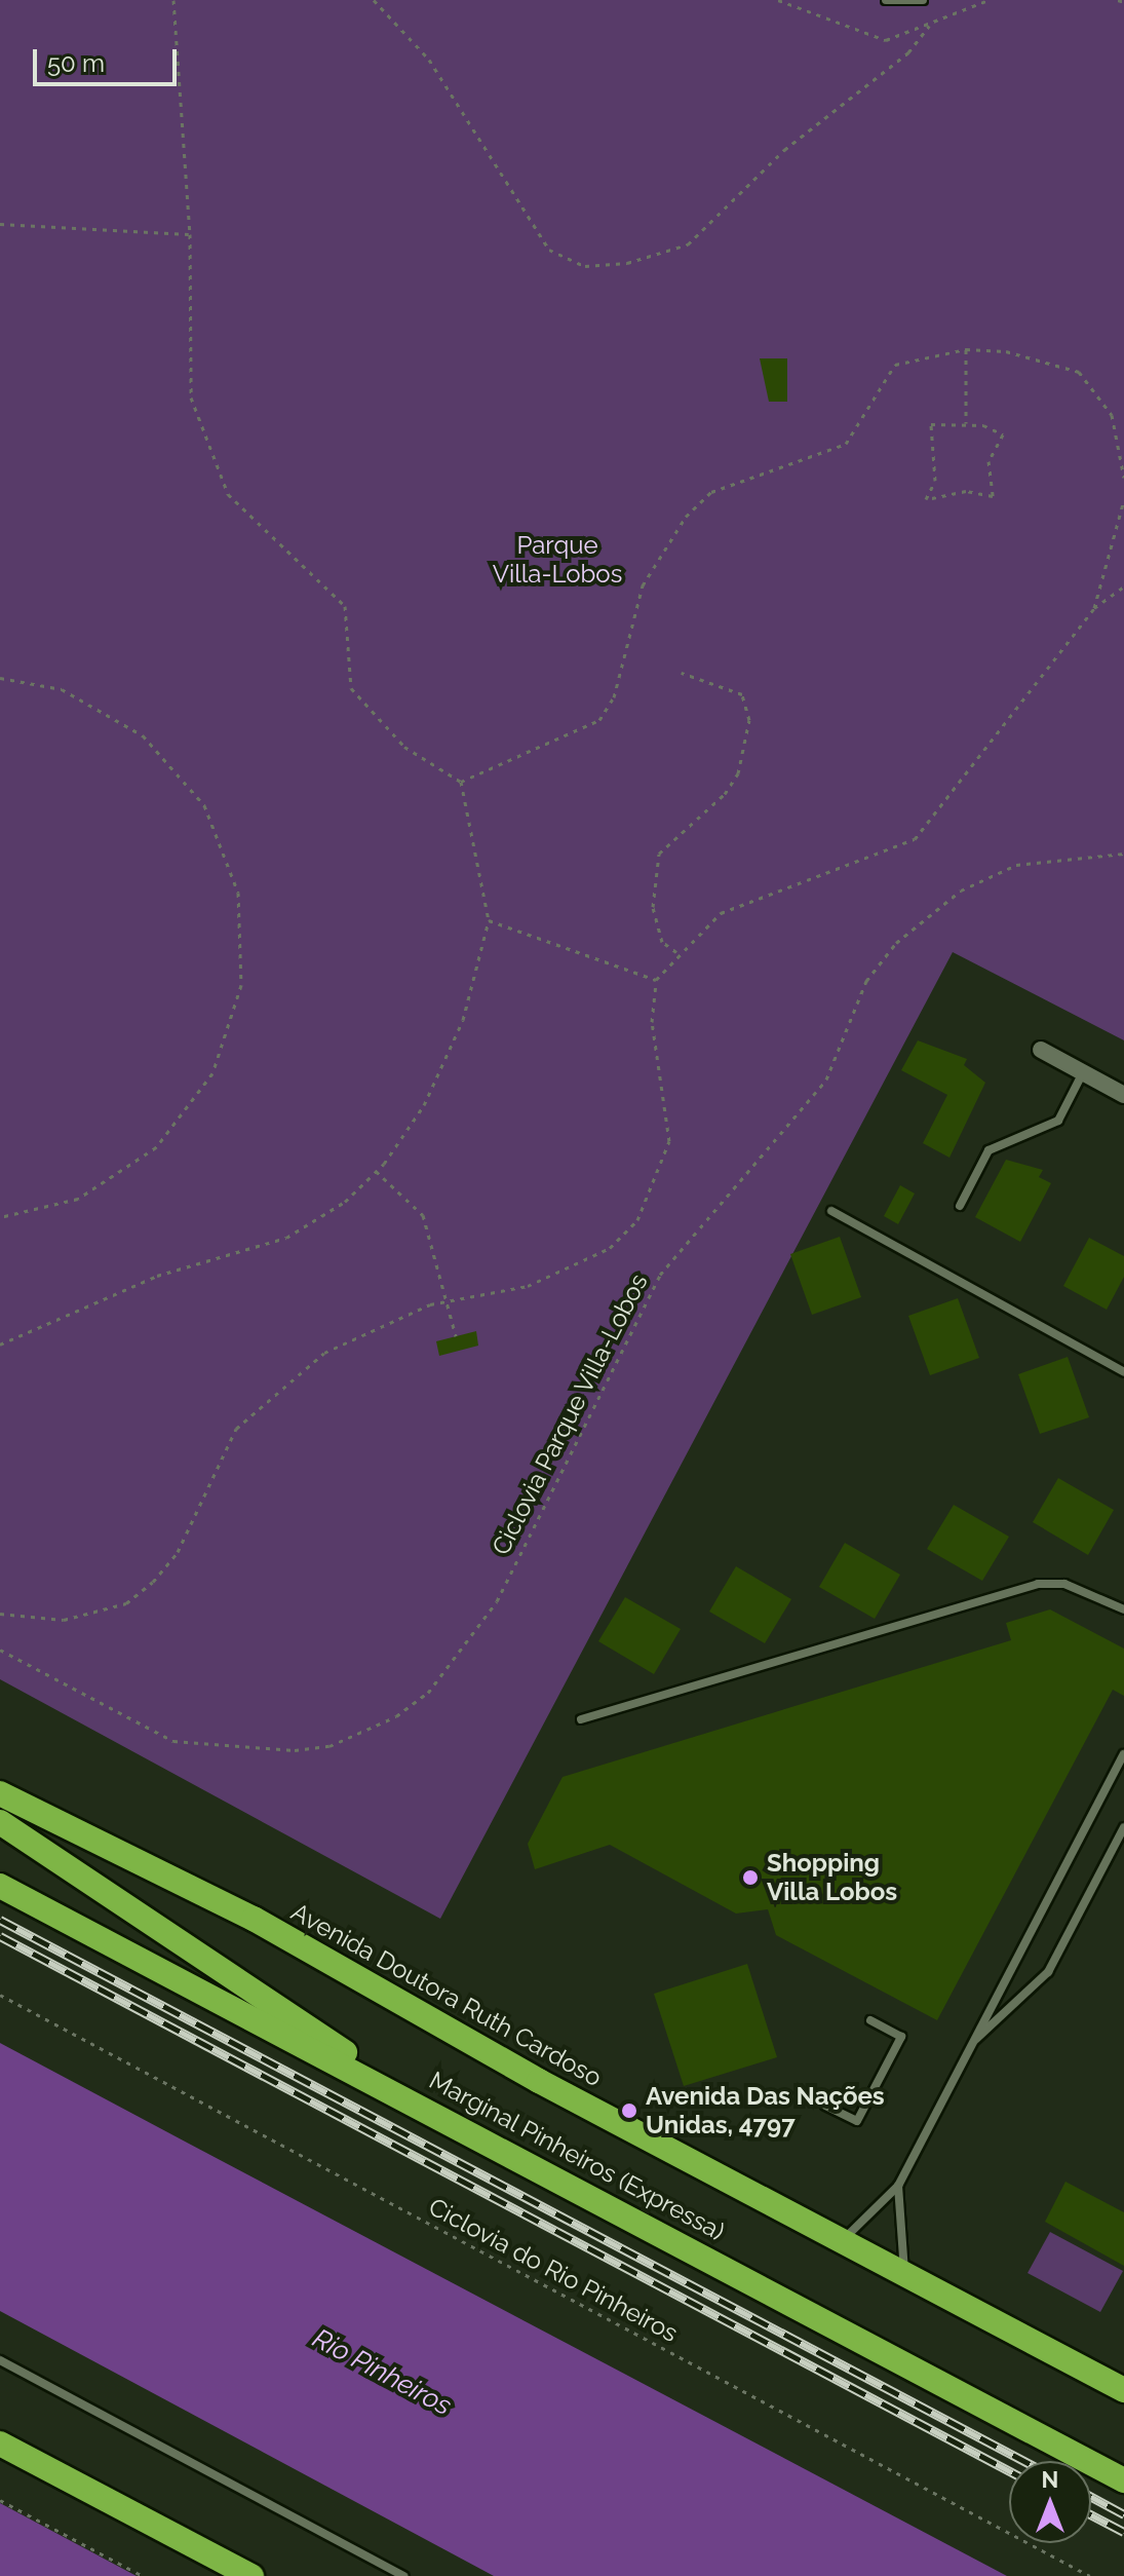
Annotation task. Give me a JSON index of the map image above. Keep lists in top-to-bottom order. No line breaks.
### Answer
{"streets":{"highway":["Avenida Doutora Ruth Cardoso","Marginal Pinheiros (Expressa)"],"path":["Ciclovia Parque Villa-Lobos","Ciclovia do Rio Pinheiros"]},"water":["Rio Pinheiros"],"parks":["Parque Villa-Lobos"],"places":["Shopping Villa Lobos","Avenida Das Nações Unidas, 4797"],"scale_bar":"50 m","north":"top"}
